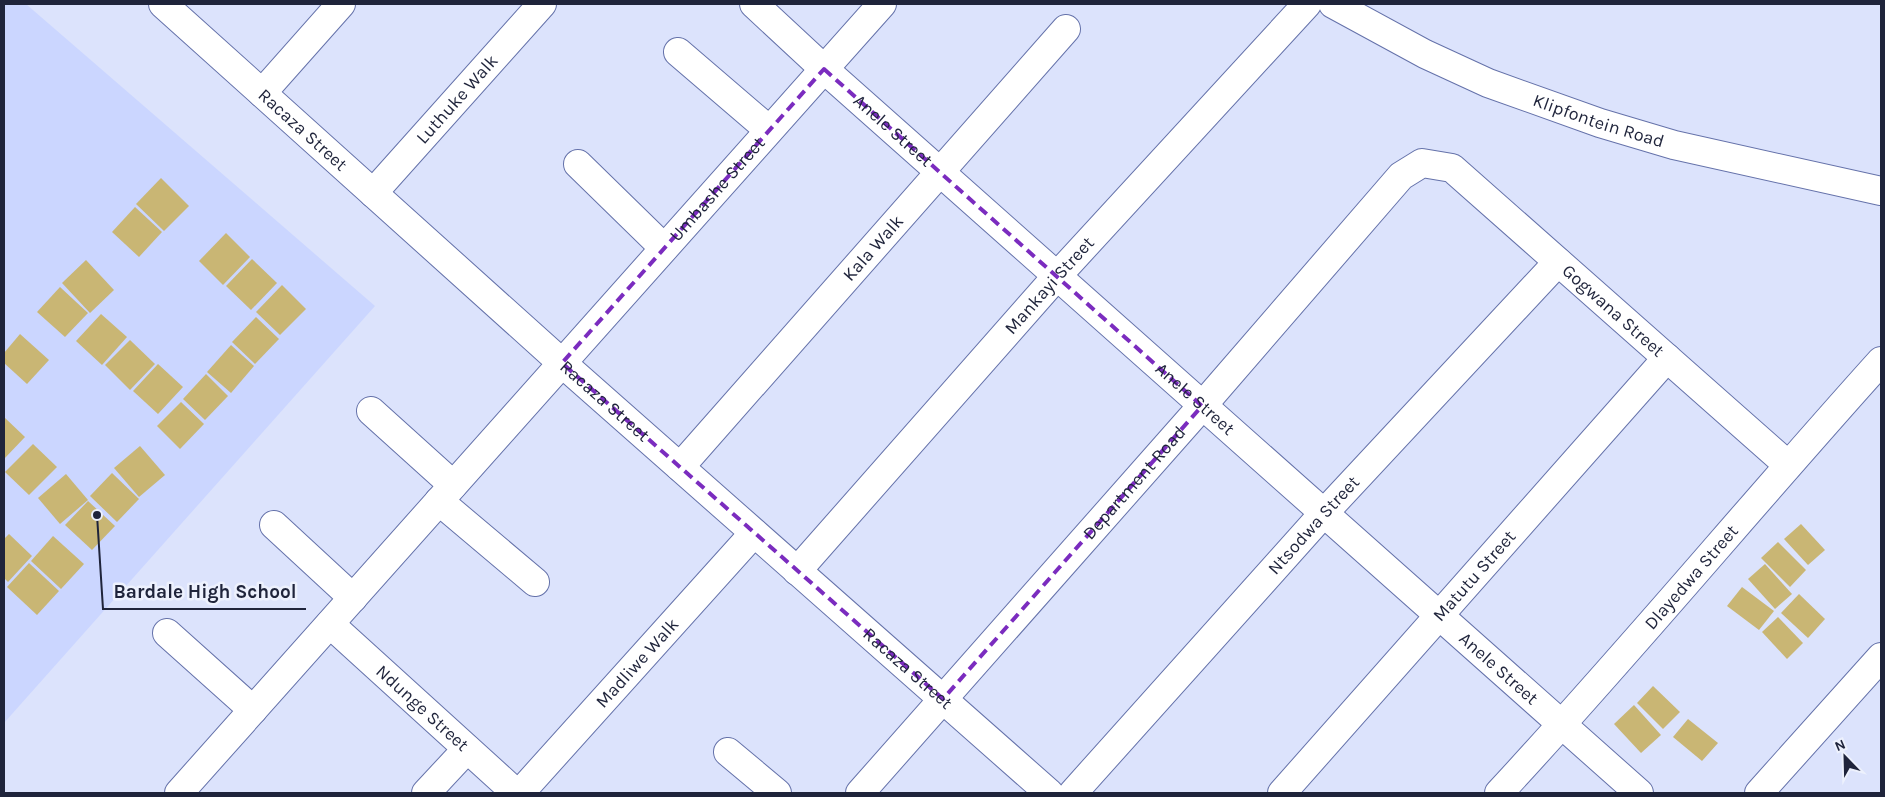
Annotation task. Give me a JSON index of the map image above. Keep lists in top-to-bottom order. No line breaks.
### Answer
{"streets":{"street":["Luthuke Walk","Klipfontein Road","Racaza Street","Anele Street","Umbashe Street","Kala Walk","Mankayi Street","Gogwana Street","Department Road","Ntsodwa Street","Matutu Street","Dlayedwa Street","Madliwe Walk","Ndunge Street"]},"crossings":[["Luthuke Walk","Racaza Street"],["Racaza Street","Umbashe Street"],["Racaza Street","Kala Walk"],["Racaza Street","Mankayi Street"],["Racaza Street","Department Road"],["Racaza Street","Madliwe Walk"],["Anele Street","Umbashe Street"],["Anele Street","Kala Walk"],["Anele Street","Mankayi Street"],["Anele Street","Department Road"],["Anele Street","Ntsodwa Street"],["Anele Street","Matutu Street"],["Anele Street","Dlayedwa Street"],["Umbashe Street","Ndunge Street"],["Gogwana Street","Department Road"],["Gogwana Street","Ntsodwa Street"],["Gogwana Street","Matutu Street"],["Gogwana Street","Dlayedwa Street"]],"places":["Bardale High School"],"north":"top left"}
